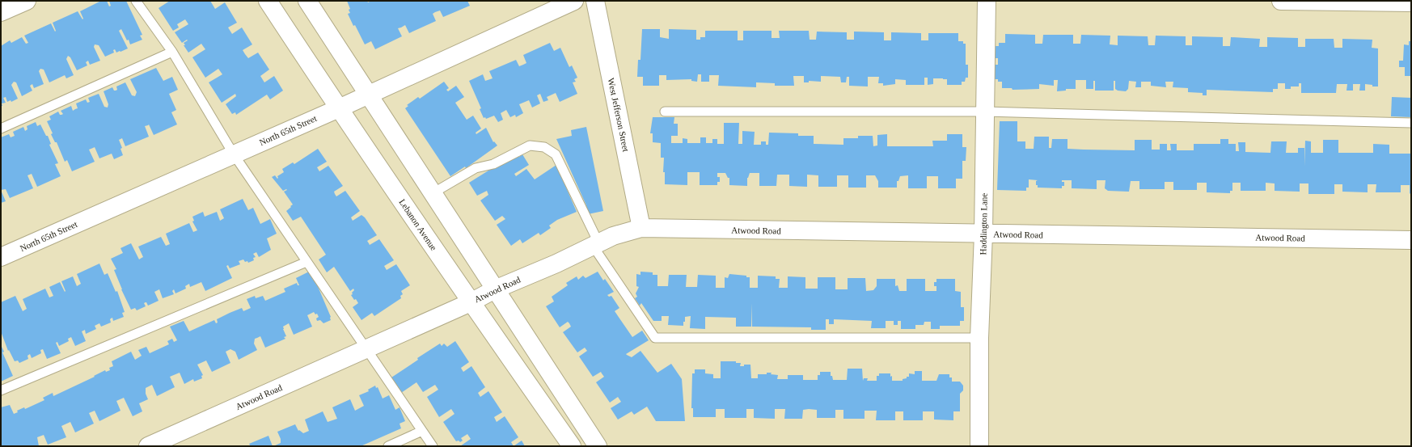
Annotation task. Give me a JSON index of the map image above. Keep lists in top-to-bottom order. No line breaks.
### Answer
{"streets":{"street":["West Jefferson Street","North 65th Street","Haddington Lane","Lebanon Avenue","Atwood Road"]},"crossings":[["West Jefferson Street","Atwood Road"],["North 65th Street","Lebanon Avenue"],["Haddington Lane","Atwood Road"],["Lebanon Avenue","Atwood Road"]]}
